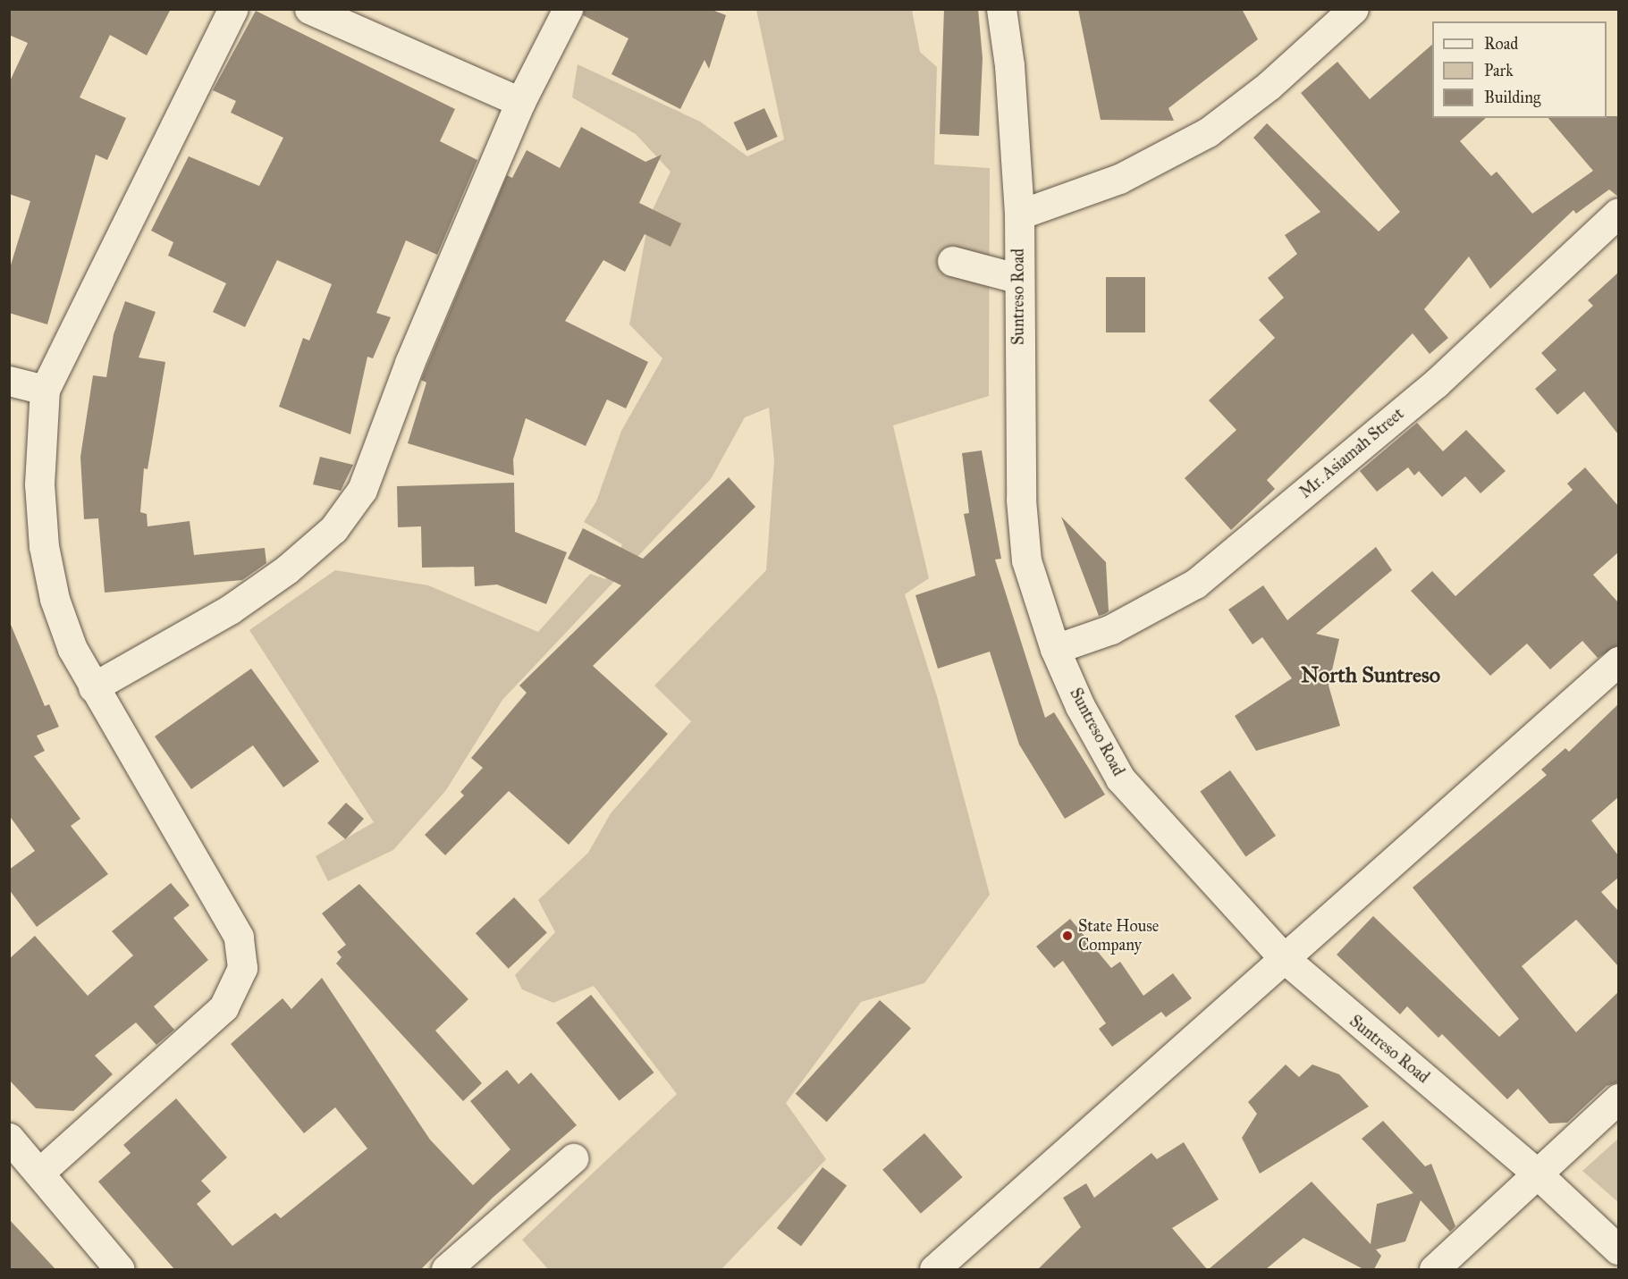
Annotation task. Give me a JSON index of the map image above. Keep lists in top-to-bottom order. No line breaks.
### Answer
{"streets":{"street":["Suntreso Road","Mr. Asiamah Street"]},"crossings":[["Suntreso Road","Mr. Asiamah Street"]],"districts":["North Suntreso"],"places":["State House Company"],"legend":["Road","Park","Building"]}
